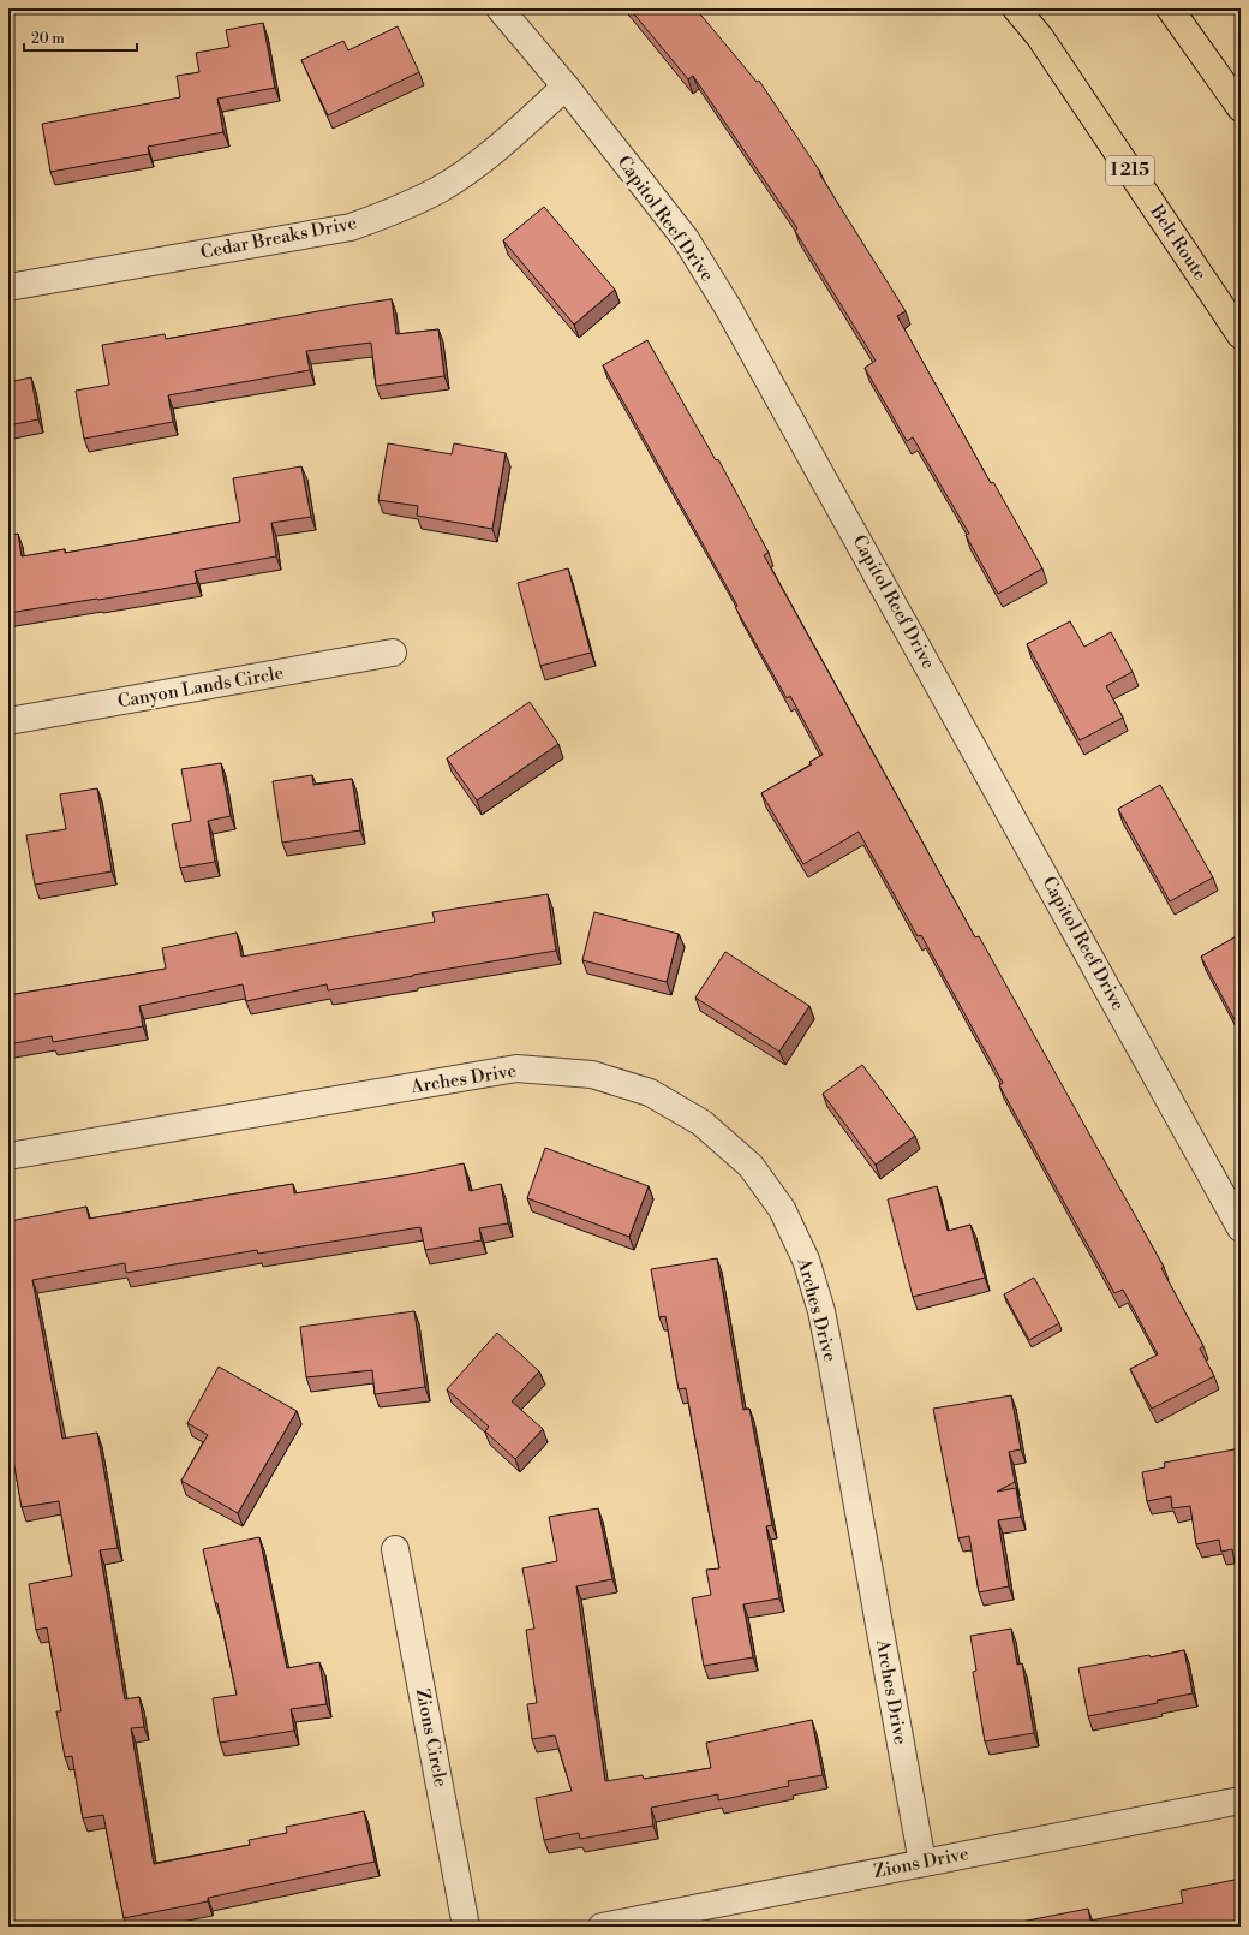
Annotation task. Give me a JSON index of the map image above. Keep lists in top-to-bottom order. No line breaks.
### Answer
{"streets":{"highway":["I 215","Belt Route"],"street":["Capitol Reef Drive","Cedar Breaks Drive","Canyon Lands Circle","Arches Drive","Zions Circle","Zions Drive"]},"crossings":[["Capitol Reef Drive","Cedar Breaks Drive"],["Arches Drive","Zions Drive"]],"scale_bar":"20 m"}
